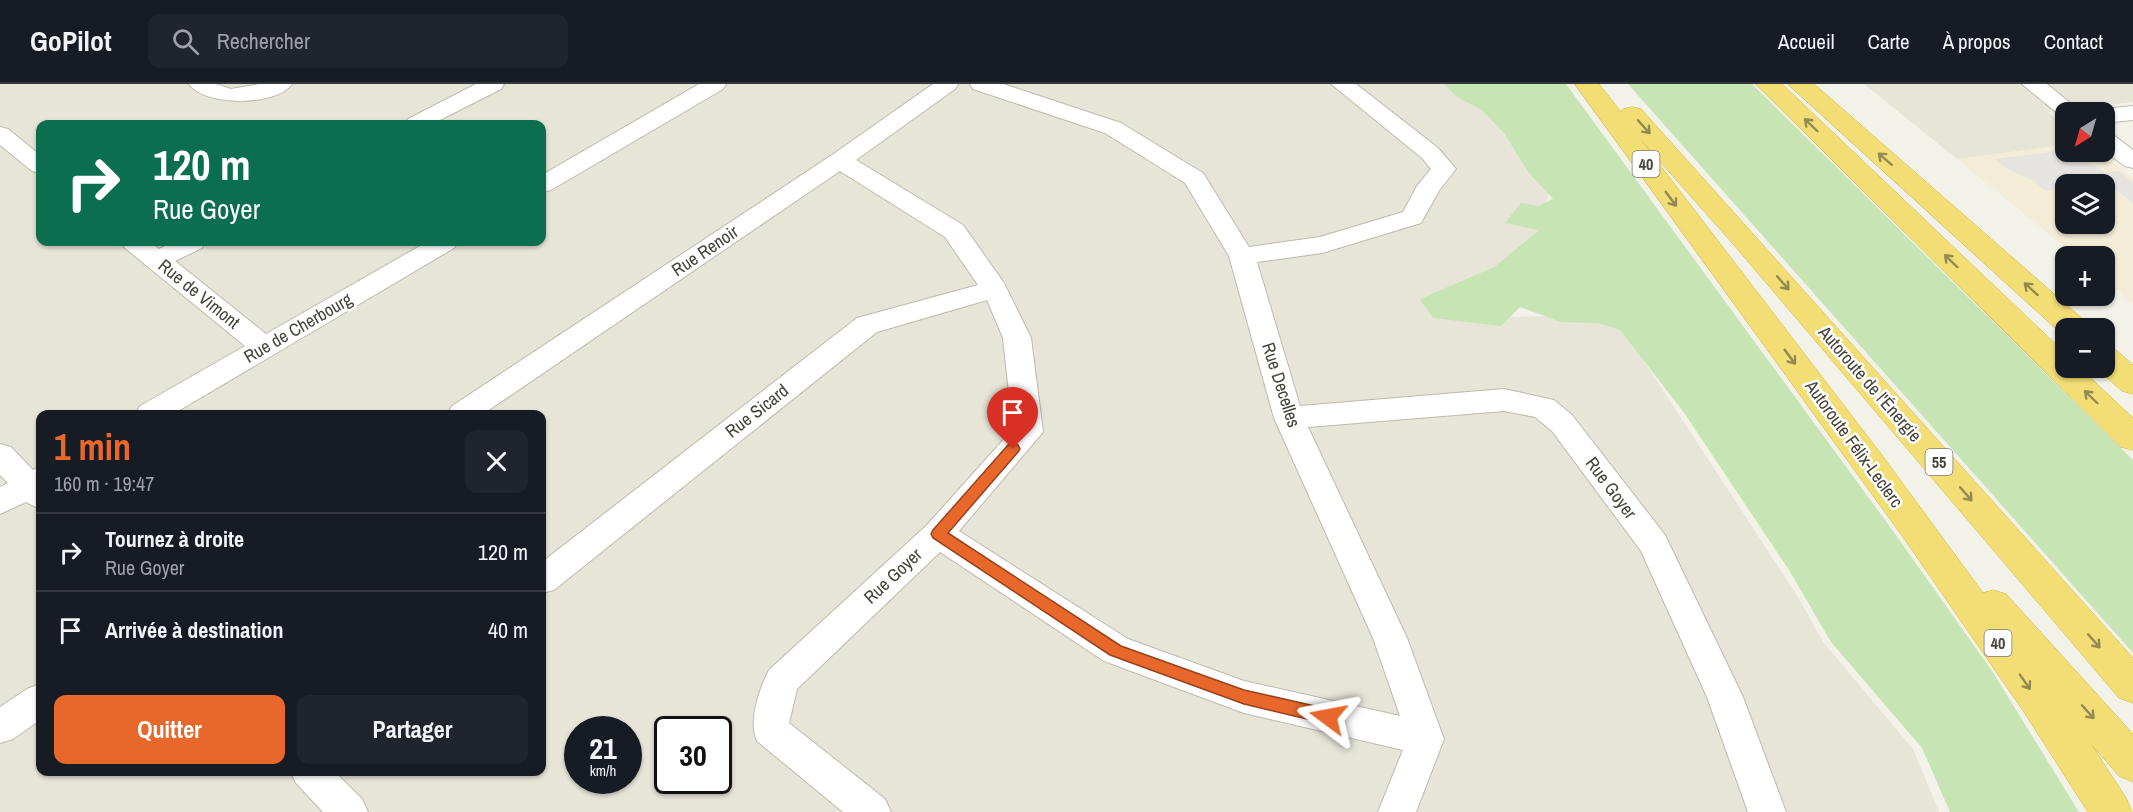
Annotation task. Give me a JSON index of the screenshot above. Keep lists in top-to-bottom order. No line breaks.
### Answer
{"streets":{"highway":["40","Autoroute de l'Énergie","Autoroute Félix-Leclerc","55"],"street":["Rue Renoir","Rue de Vimont","Rue de Cherbourg","Rue Decelles","Rue Sicard","Rue Goyer"]},"crossings":[["Rue Renoir","Rue Goyer"],["Rue de Vimont","Rue de Cherbourg"],["Rue Decelles","Rue Goyer"],["Rue Sicard","Rue Goyer"]],"north":"bottom left","page":{"header":"GoPilot","search":"Rechercher","nav":["Accueil","Carte","À propos","Contact"],"map_buttons":["+","−"],"turn":["120 m","Rue Goyer"],"heading":["1 min","160 m · 19:47"],"list":[{"name":"Tournez à droite","note":"Rue Goyer","value":"120 m"},{"name":"Arrivée à destination","value":"40 m"}],"buttons":["Quitter","Partager"],"speed":"21 km/h","limit":"30"}}
